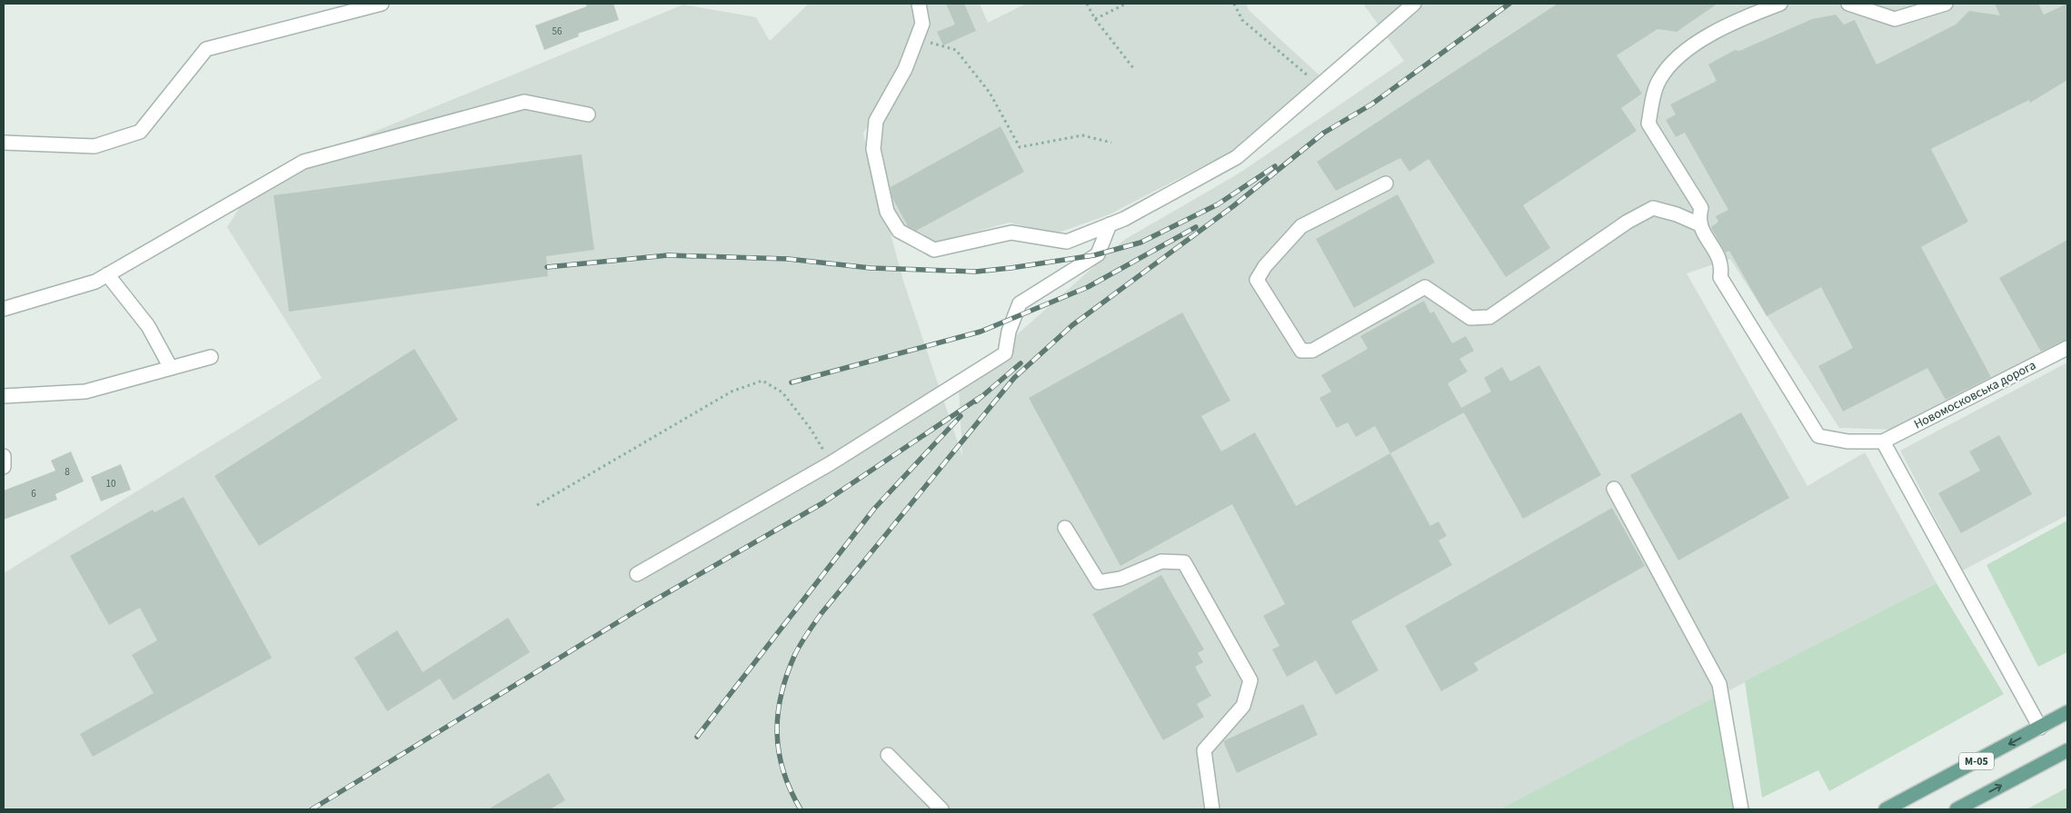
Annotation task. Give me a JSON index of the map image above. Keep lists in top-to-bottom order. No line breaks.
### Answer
{"streets":{"main road":["М-05"],"street":["Новомосковська дорога"]},"house_numbers":["56","8","10","6"]}
